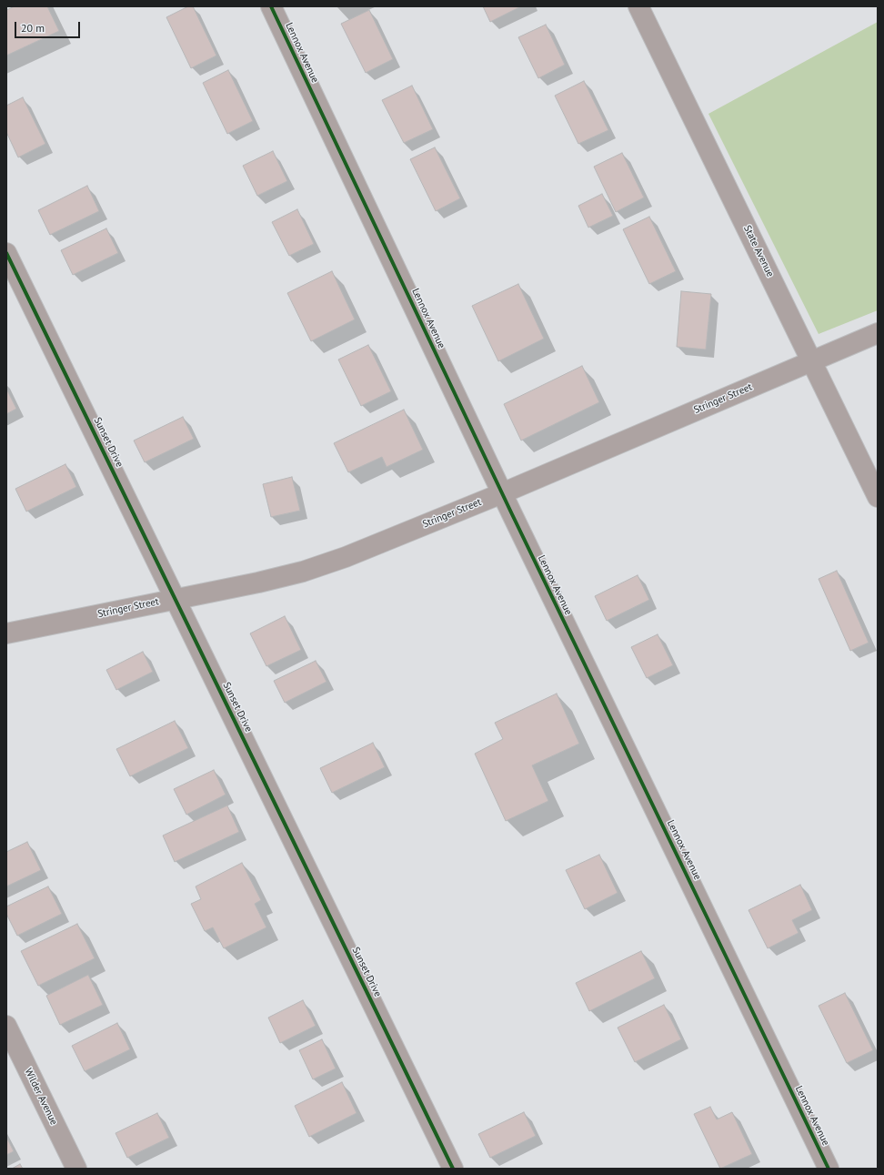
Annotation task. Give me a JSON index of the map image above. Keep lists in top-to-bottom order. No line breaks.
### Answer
{"streets":{"street":["Lennox Avenue","State Avenue","Stringer Street","Sunset Drive","Wilder Avenue"]},"crossings":[["Lennox Avenue","Stringer Street"],["State Avenue","Stringer Street"],["Stringer Street","Sunset Drive"]],"scale_bar":"20 m"}
